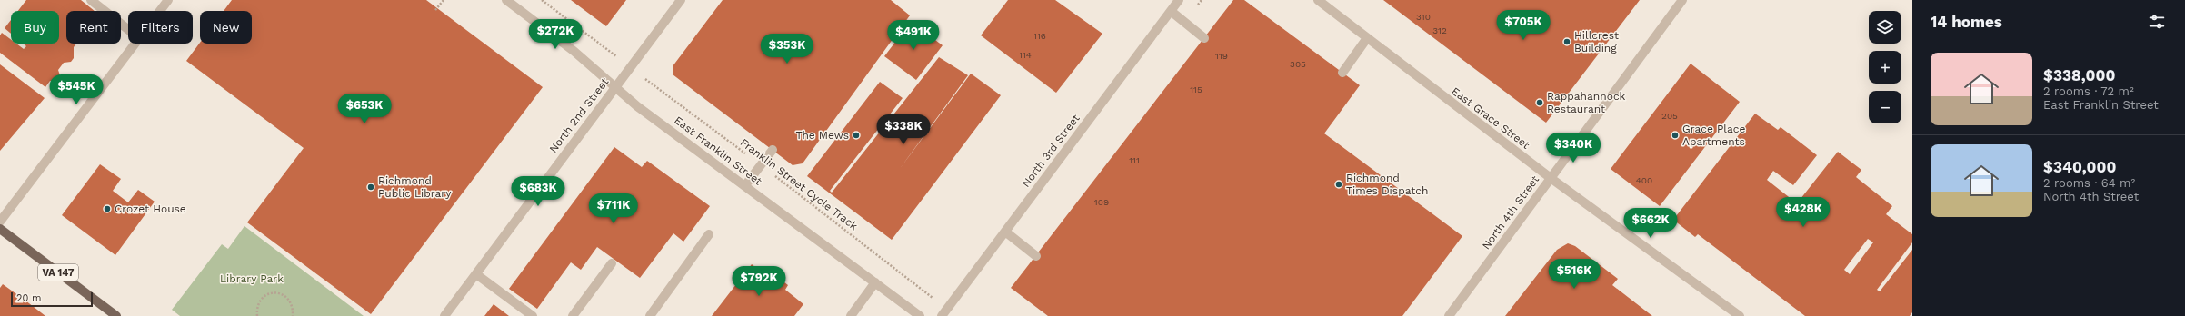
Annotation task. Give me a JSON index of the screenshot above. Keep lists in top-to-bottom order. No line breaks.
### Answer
{"streets":{"main road":["VA 147"],"street":["North 2nd Street","East Grace Street","East Franklin Street","North 3rd Street","North 4th Street"],"path":["Franklin Street Cycle Track"]},"crossings":[["North 2nd Street","East Franklin Street"],["North 2nd Street","Franklin Street Cycle Track"],["East Grace Street","North 4th Street"],["North 3rd Street","Franklin Street Cycle Track"]],"parks":["Library Park"],"places":["Hillcrest Building","Rappahannock Restaurant","The Mews","Grace Place Apartments","Richmond Times Dispatch","Richmond Public Library","Crozet House"],"house_numbers":["310","312","116","114","119","305","115","205","111","400","109"],"scale_bar":"20 m","page":{"heading":"14 homes","price":["$705K","$272K","$491K","$353K","$545K","$653K","$338K","$340K","$683K","$711K","$428K","$662K","$516K","$792K"],"map_buttons":["+","−"],"chip":["Buy","Rent","Filters","New"],"list":[{"name":"$338,000","note":"2 rooms · 72 m² · East Franklin Street"},{"name":"$340,000","note":"2 rooms · 64 m² · North 4th Street"}],"scale":"20 m"}}
